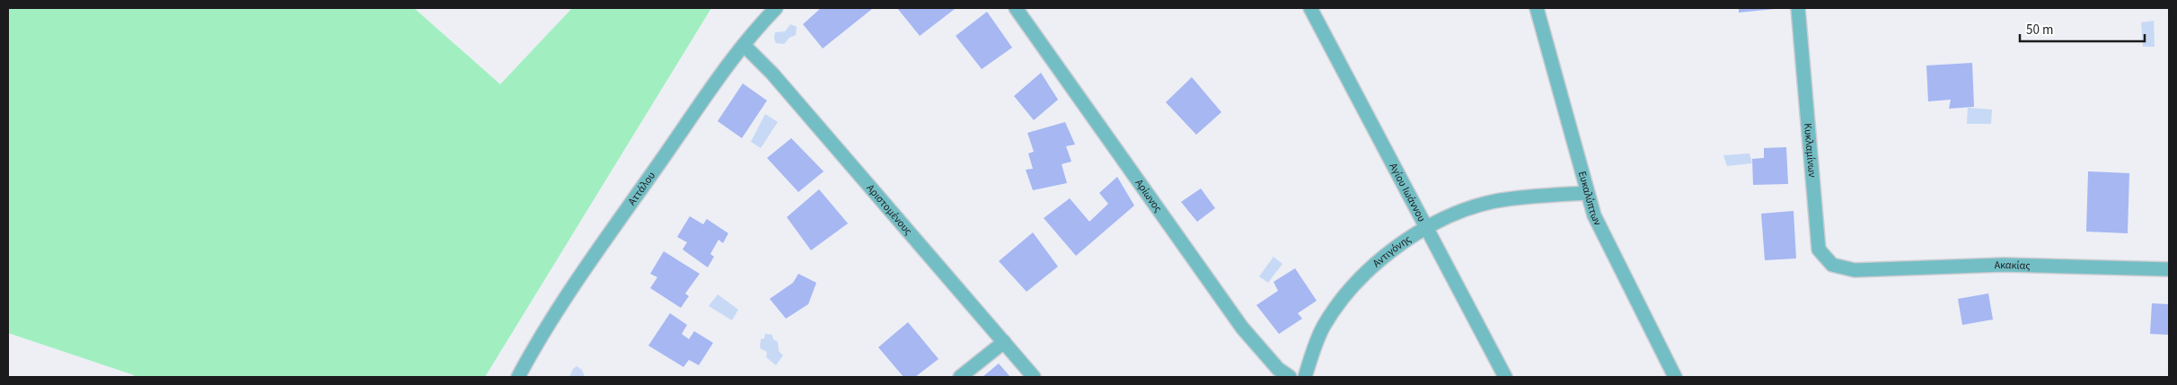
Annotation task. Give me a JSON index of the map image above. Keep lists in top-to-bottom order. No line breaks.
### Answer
{"streets":{"street":["Κυκλαμίνων","Αττάλου","Αγίου Ιωάννου","Αρίωνος","Ευκαλύπτων","Αριστομένους","Αντιγόνης","Ακακίας"]},"crossings":[["Κυκλαμίνων","Ακακίας"],["Αττάλου","Αριστομένους"],["Αγίου Ιωάννου","Αντιγόνης"],["Ευκαλύπτων","Αντιγόνης"]],"scale_bar":"50 m"}
